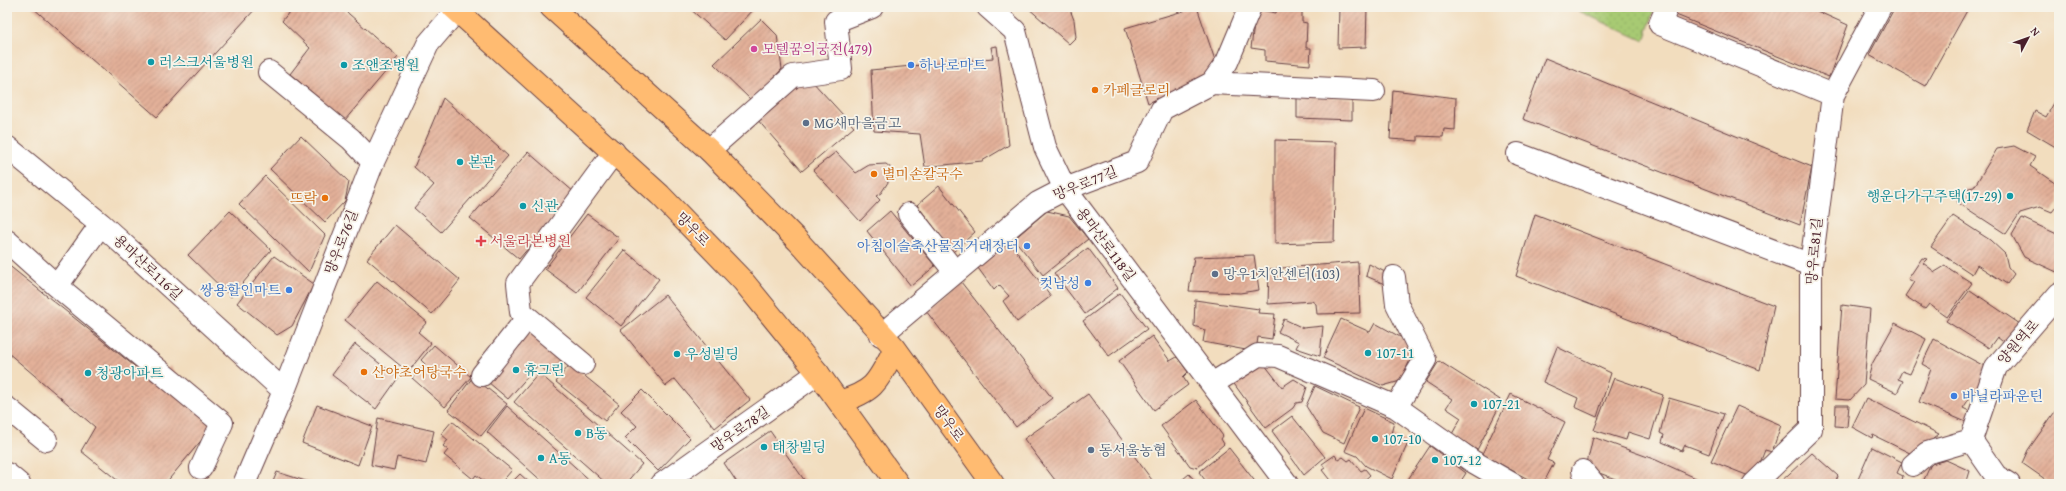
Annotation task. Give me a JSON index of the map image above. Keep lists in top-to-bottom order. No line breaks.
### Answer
{"streets":{"main road":["망우로"],"street":["망우로77길","망우로76길","용마산로118길","망우로81길","용마산로116길","양원역로","망우로78길"]},"crossings":[["망우로77길","망우로"],["망우로77길","용마산로118길"],["망우로","망우로76길"],["망우로","망우로78길"],["망우로76길","용마산로116길"]],"places":{"other":["모텔꿈의궁전(479)","러스크서울병원","조앤조병원","하나로마트","카페글로리","MG새마을금고","본관","별미손칼국수","행운다가구주택(17-29)","뜨락","신관","아침이슬축산물직거래장터","망우1치안센터(103)","컷남성","쌍용할인마트","107-11","우성빌딩","휴그린","산야초어탕국수","청광아파트","바닐라파운틴","107-21","B동","107-10","태창빌딩","동서울농협","A동","107-12"],"health":["서울라본병원"]},"north":"top right"}
